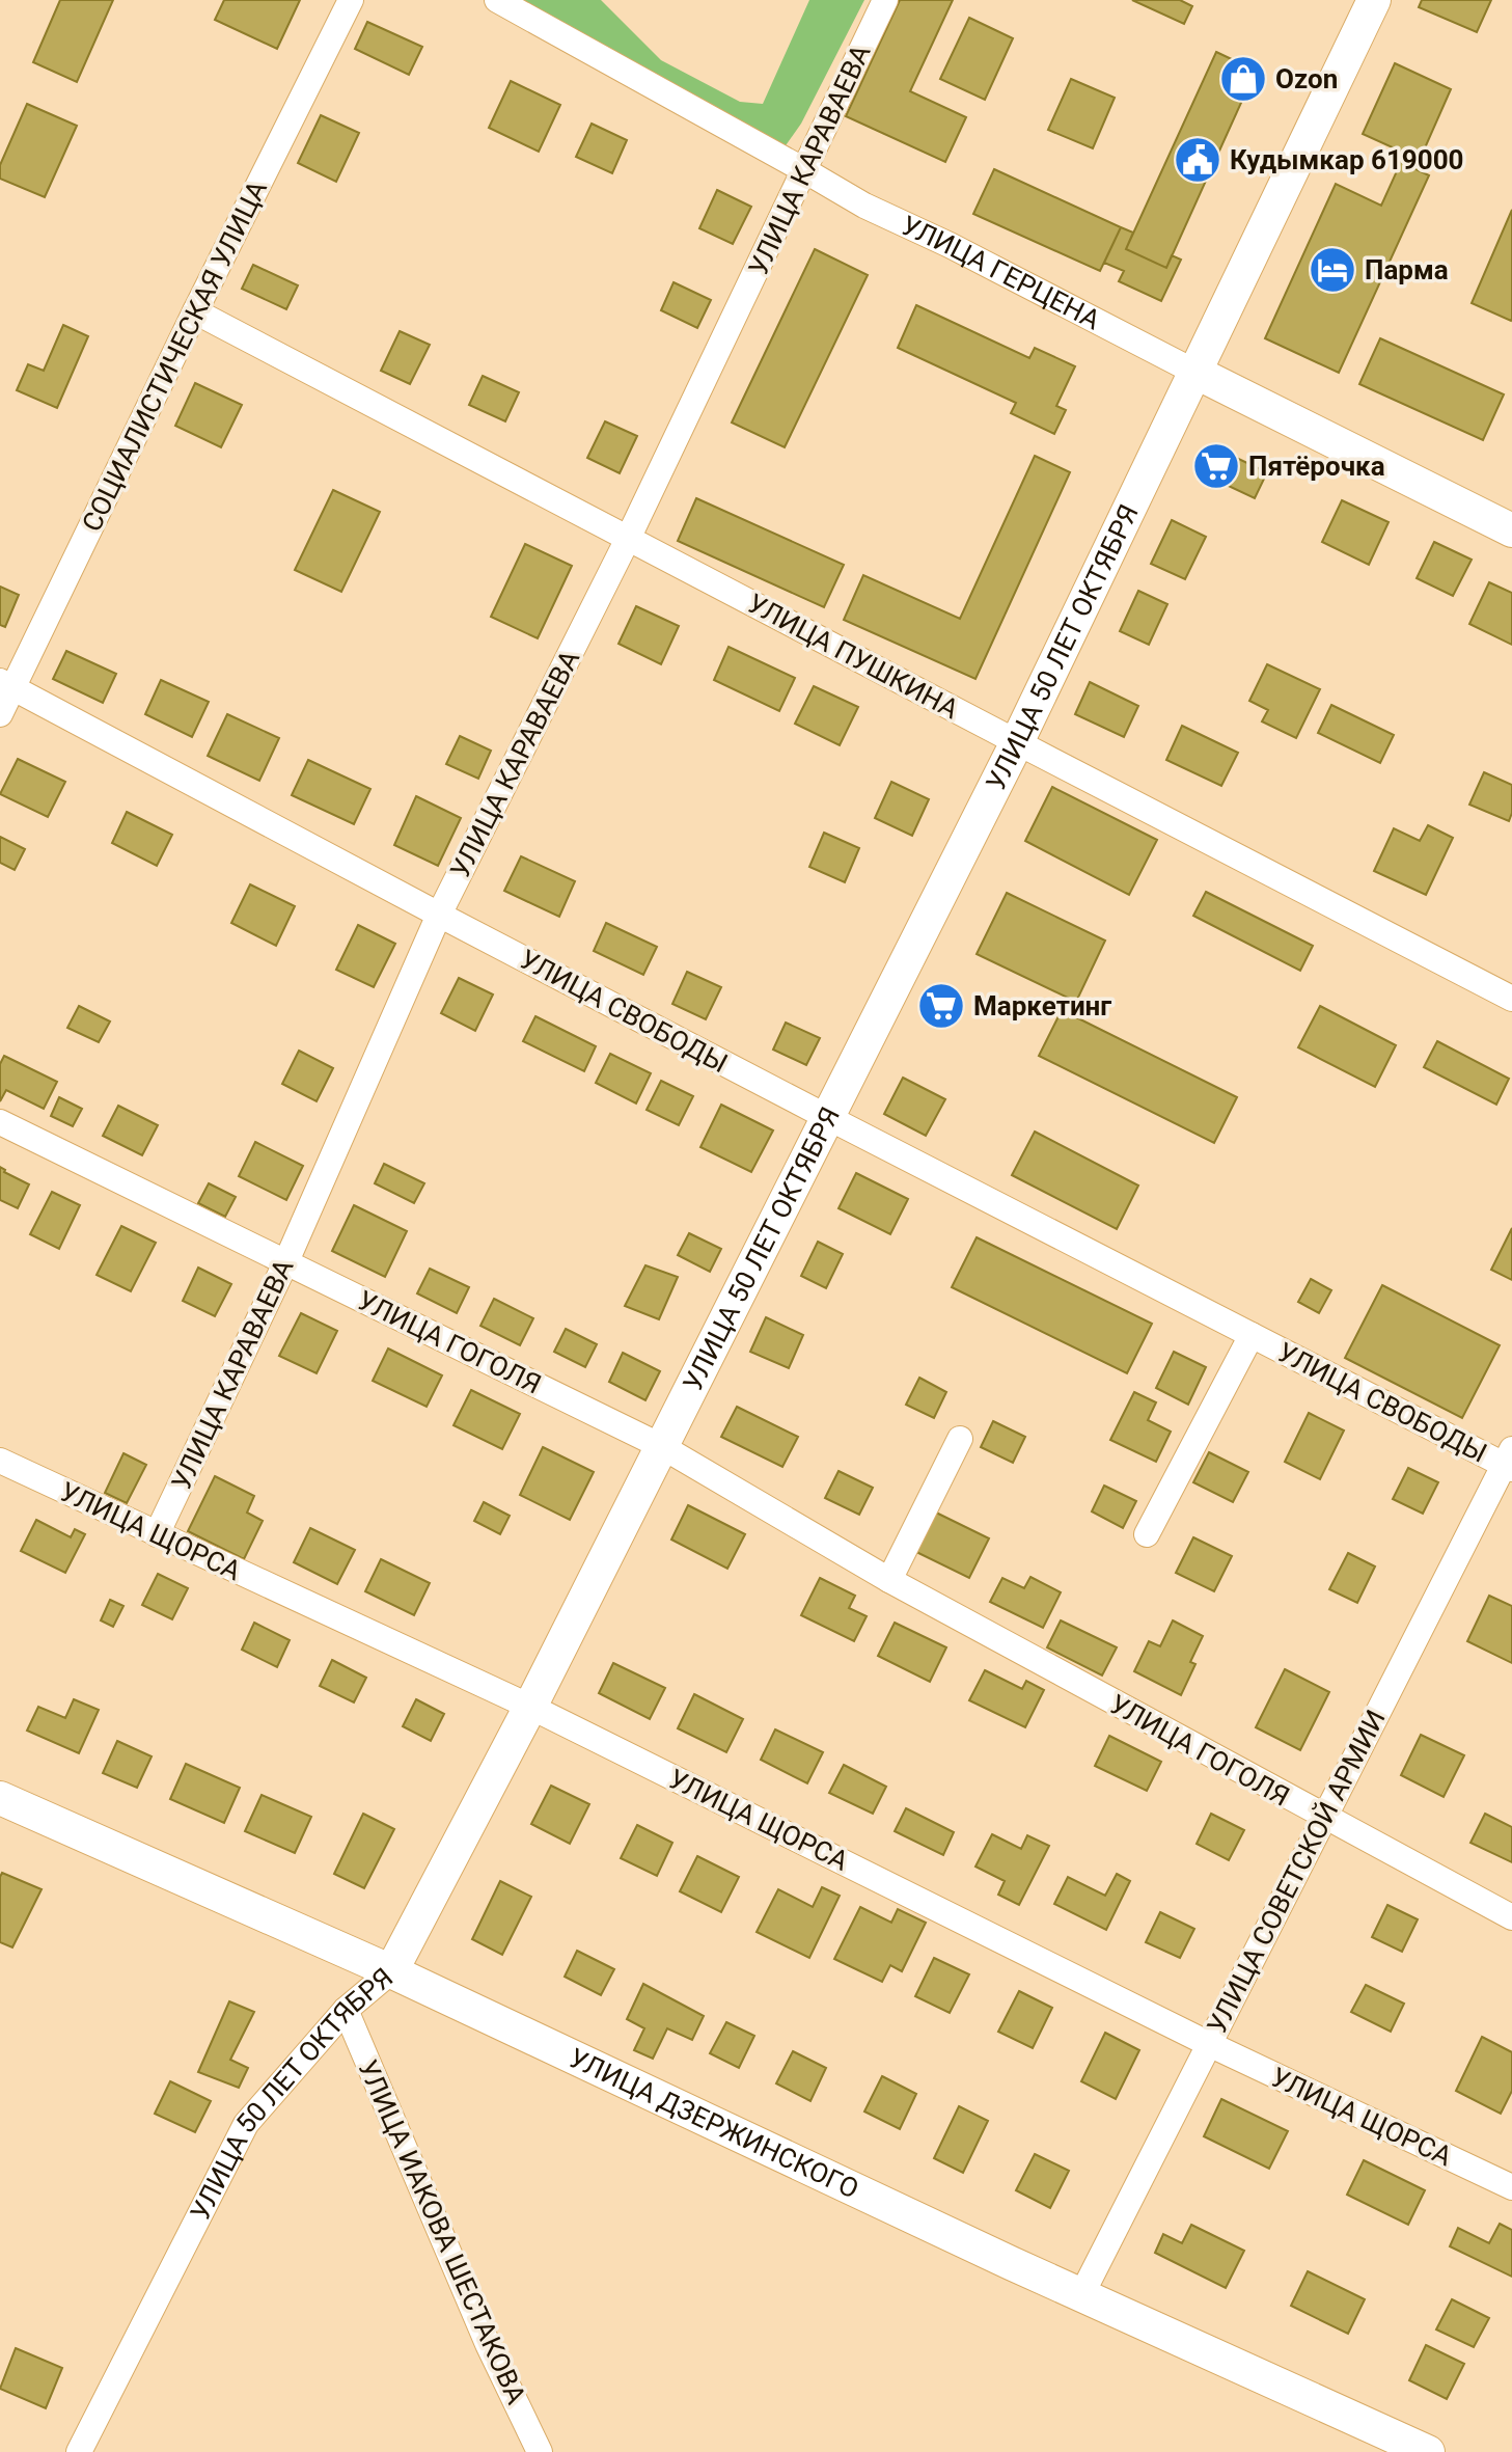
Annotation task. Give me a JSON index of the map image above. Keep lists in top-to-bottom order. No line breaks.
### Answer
{"streets":{"street":["УЛИЦА КАРАВАЕВА","УЛИЦА ГЕРЦЕНА","СОЦИАЛИСТИЧЕСКАЯ УЛИЦА","УЛИЦА 50 ЛЕТ ОКТЯБРЯ","УЛИЦА ПУШКИНА","УЛИЦА СВОБОДЫ","УЛИЦА ГОГОЛЯ","УЛИЦА ЩОРСА","УЛИЦА СОВЕТСКОЙ АРМИИ","УЛИЦА ДЗЕРЖИНСКОГО","УЛИЦА ИАКОВА ШЕСТАКОВА"]},"crossings":[["УЛИЦА КАРАВАЕВА","УЛИЦА ГЕРЦЕНА"],["УЛИЦА КАРАВАЕВА","УЛИЦА ПУШКИНА"],["УЛИЦА КАРАВАЕВА","УЛИЦА СВОБОДЫ"],["УЛИЦА КАРАВАЕВА","УЛИЦА ГОГОЛЯ"],["УЛИЦА КАРАВАЕВА","УЛИЦА ЩОРСА"],["УЛИЦА ГЕРЦЕНА","УЛИЦА 50 ЛЕТ ОКТЯБРЯ"],["СОЦИАЛИСТИЧЕСКАЯ УЛИЦА","УЛИЦА ПУШКИНА"],["СОЦИАЛИСТИЧЕСКАЯ УЛИЦА","УЛИЦА СВОБОДЫ"],["УЛИЦА 50 ЛЕТ ОКТЯБРЯ","УЛИЦА ПУШКИНА"],["УЛИЦА 50 ЛЕТ ОКТЯБРЯ","УЛИЦА СВОБОДЫ"],["УЛИЦА 50 ЛЕТ ОКТЯБРЯ","УЛИЦА ГОГОЛЯ"],["УЛИЦА 50 ЛЕТ ОКТЯБРЯ","УЛИЦА ЩОРСА"],["УЛИЦА 50 ЛЕТ ОКТЯБРЯ","УЛИЦА ДЗЕРЖИНСКОГО"],["УЛИЦА 50 ЛЕТ ОКТЯБРЯ","УЛИЦА ИАКОВА ШЕСТАКОВА"],["УЛИЦА СВОБОДЫ","УЛИЦА СОВЕТСКОЙ АРМИИ"],["УЛИЦА ГОГОЛЯ","УЛИЦА СОВЕТСКОЙ АРМИИ"],["УЛИЦА ЩОРСА","УЛИЦА СОВЕТСКОЙ АРМИИ"],["УЛИЦА СОВЕТСКОЙ АРМИИ","УЛИЦА ДЗЕРЖИНСКОГО"]],"places":{"shop":["Ozon"],"public building":["Кудымкар 619000"],"hotel":["Парма"],"supermarket":["Пятёрочка","Маркетинг"]}}
